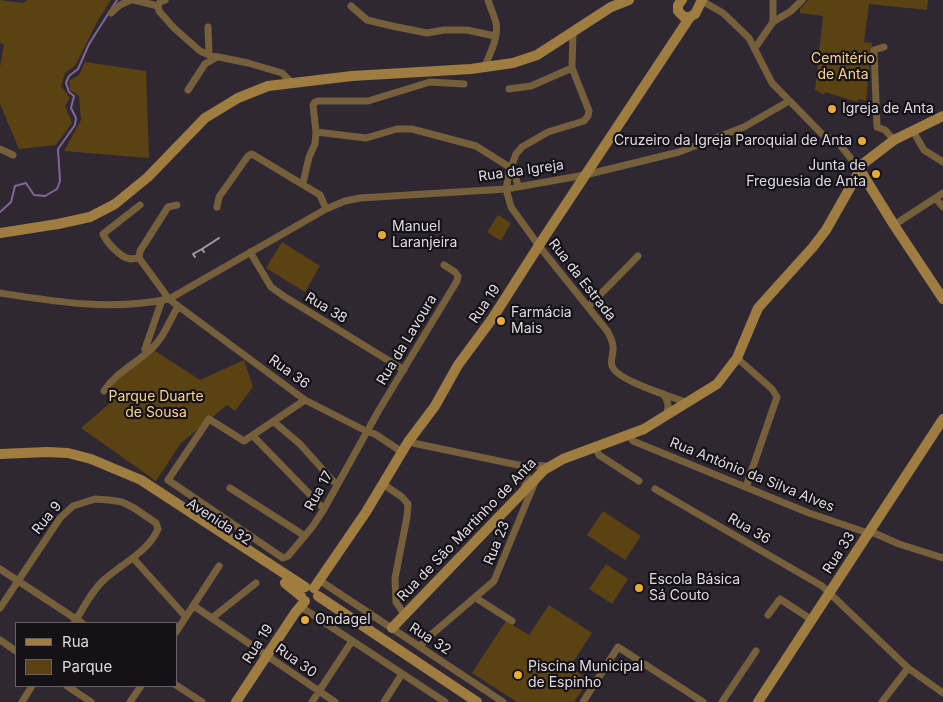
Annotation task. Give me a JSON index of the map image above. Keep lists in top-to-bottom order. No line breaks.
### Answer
{"streets":{"street":["Rua da Igreja","Rua da Estrada","Rua 19","Rua 38","Rua da Lavoura","Rua 36","Rua António da Silva Alves","Rua 17","Rua 9","Avenida 32","Rua de São Martinho de Anta","Rua 23","Rua 33","Rua 32","Rua 30"]},"crossings":[["Rua da Igreja","Rua da Estrada"],["Rua da Igreja","Rua 19"],["Rua da Igreja","Rua 38"],["Rua da Igreja","Rua 36"],["Rua da Estrada","Rua 19"],["Rua da Estrada","Rua de São Martinho de Anta"],["Rua 19","Rua 36"],["Rua 19","Avenida 32"],["Rua 19","Rua 32"],["Rua 19","Rua 30"],["Rua 38","Rua da Lavoura"],["Rua da Lavoura","Rua 36"],["Rua da Lavoura","Rua 17"],["Rua 36","Rua 17"],["Rua 36","Rua 33"],["Rua António da Silva Alves","Rua de São Martinho de Anta"],["Rua António da Silva Alves","Rua 33"],["Rua 17","Avenida 32"],["Avenida 32","Rua 32"],["Rua de São Martinho de Anta","Rua 23"],["Rua de São Martinho de Anta","Rua 32"],["Rua 23","Rua 32"]],"parks":["Cemitério de Anta","Parque Duarte de Sousa"],"places":["Igreja de Anta","Cruzeiro da Igreja Paroquial de Anta","Junta de Freguesia de Anta","Manuel Laranjeira","Farmácia Mais","Escola Básica Sá Couto","Ondagel","Piscina Municipal de Espinho"],"legend":["Rua","Parque"]}
